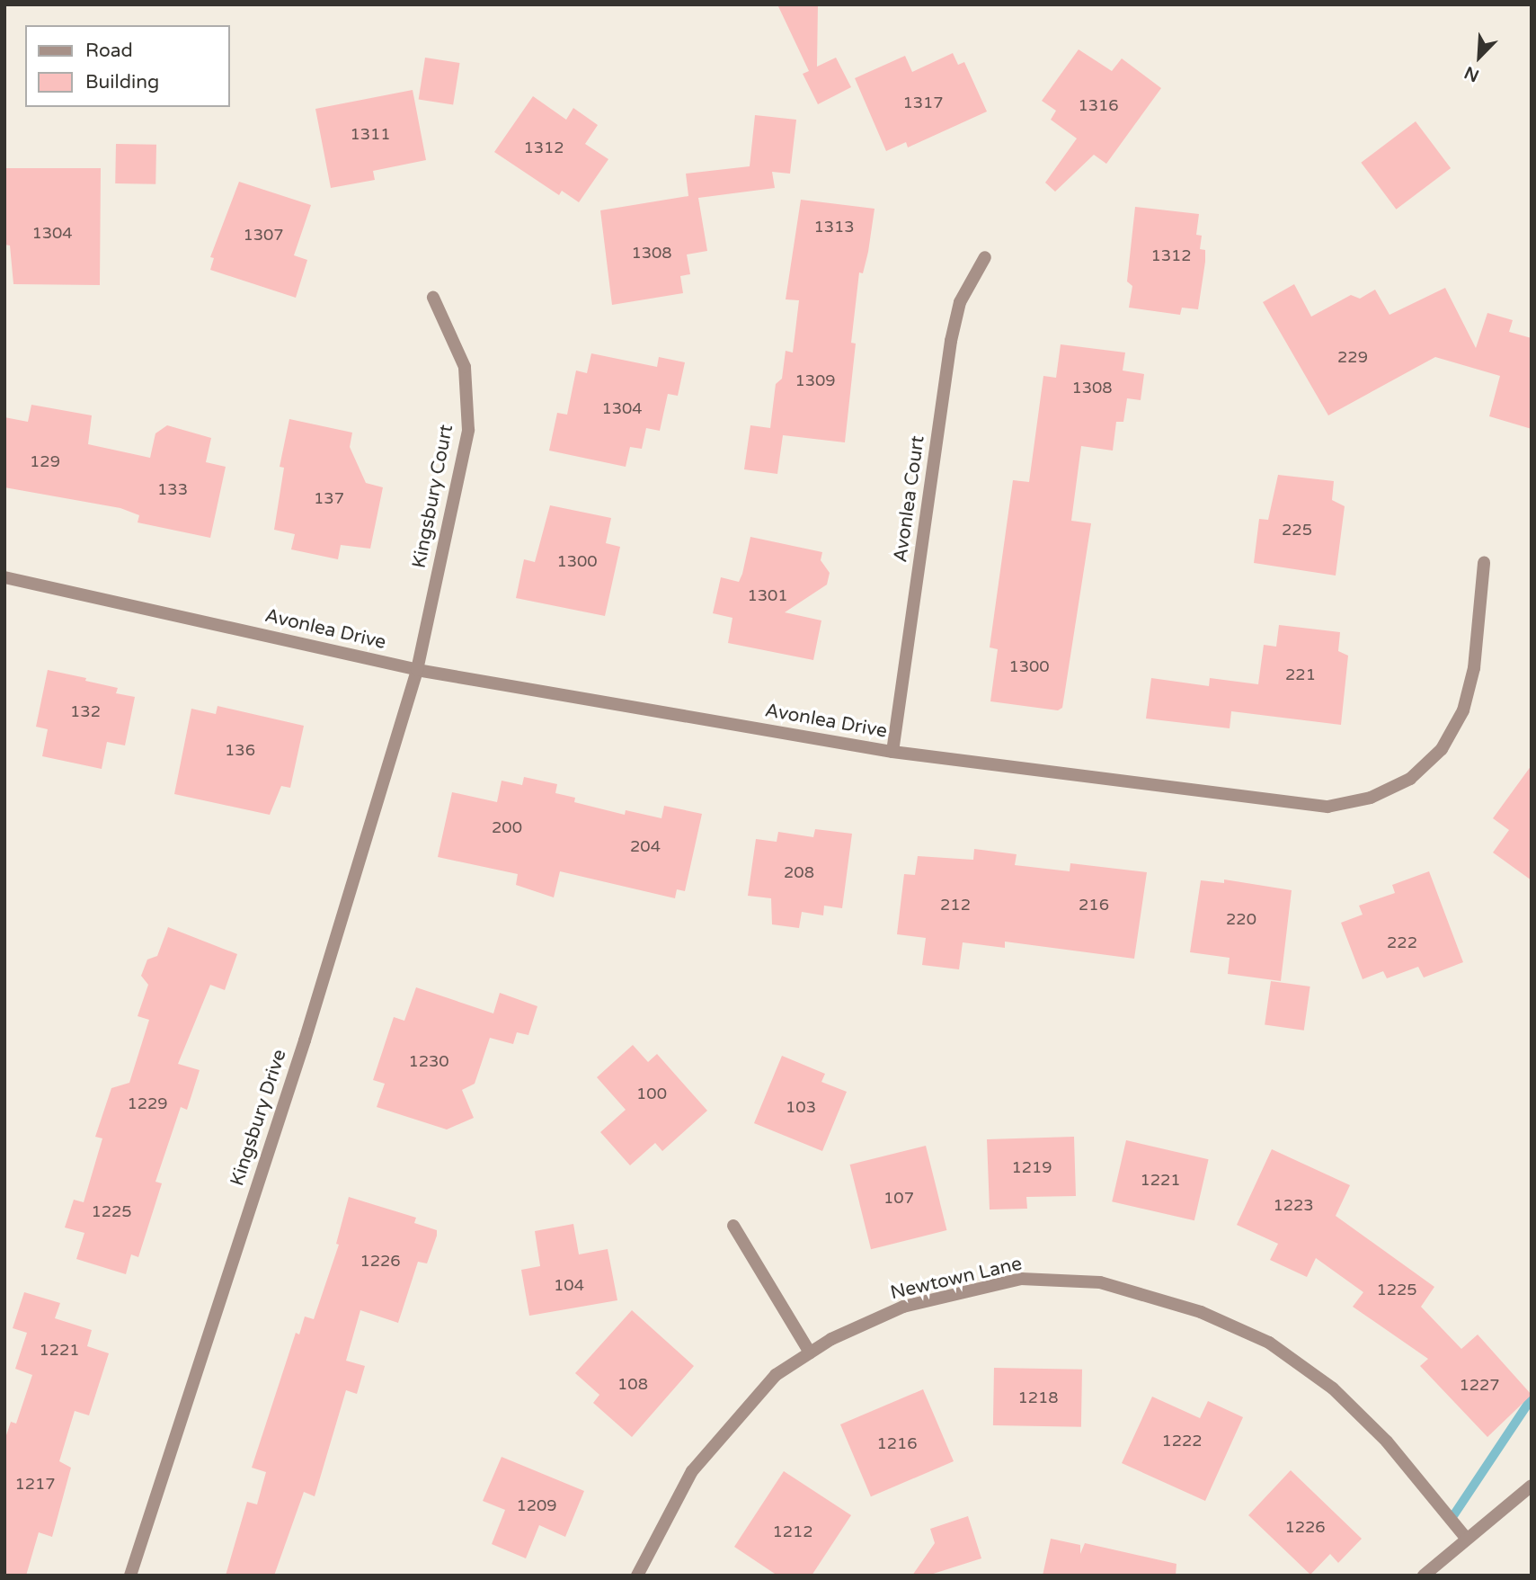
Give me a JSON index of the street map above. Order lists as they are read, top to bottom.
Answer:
{
  "streets": {
    "street": [
      "Kingsbury Court",
      "Avonlea Court",
      "Avonlea Drive",
      "Kingsbury Drive",
      "Newtown Lane"
    ]
  },
  "crossings": [
    ["Kingsbury Court", "Avonlea Drive"],
    ["Kingsbury Court", "Kingsbury Drive"],
    ["Avonlea Court", "Avonlea Drive"],
    ["Avonlea Drive", "Kingsbury Drive"]
  ],
  "house_numbers": [
    "1317",
    "1316",
    "1311",
    "1312",
    "1313",
    "1304",
    "1307",
    "1308",
    "1312",
    "229",
    "1309",
    "1308",
    "1304",
    "129",
    "133",
    "137",
    "225",
    "1300",
    "1301",
    "1300",
    "221",
    "132",
    "136",
    "200",
    "204",
    "208",
    "212",
    "216",
    "220",
    "222",
    "1230",
    "100",
    "1229",
    "103",
    "1219",
    "1221",
    "107",
    "1223",
    "1225",
    "1226",
    "104",
    "1225",
    "1221",
    "108",
    "1227",
    "1218",
    "1222",
    "1216",
    "1217",
    "1209",
    "1226",
    "1212"
  ],
  "legend": ["Road", "Building"],
  "north": "bottom left"
}
